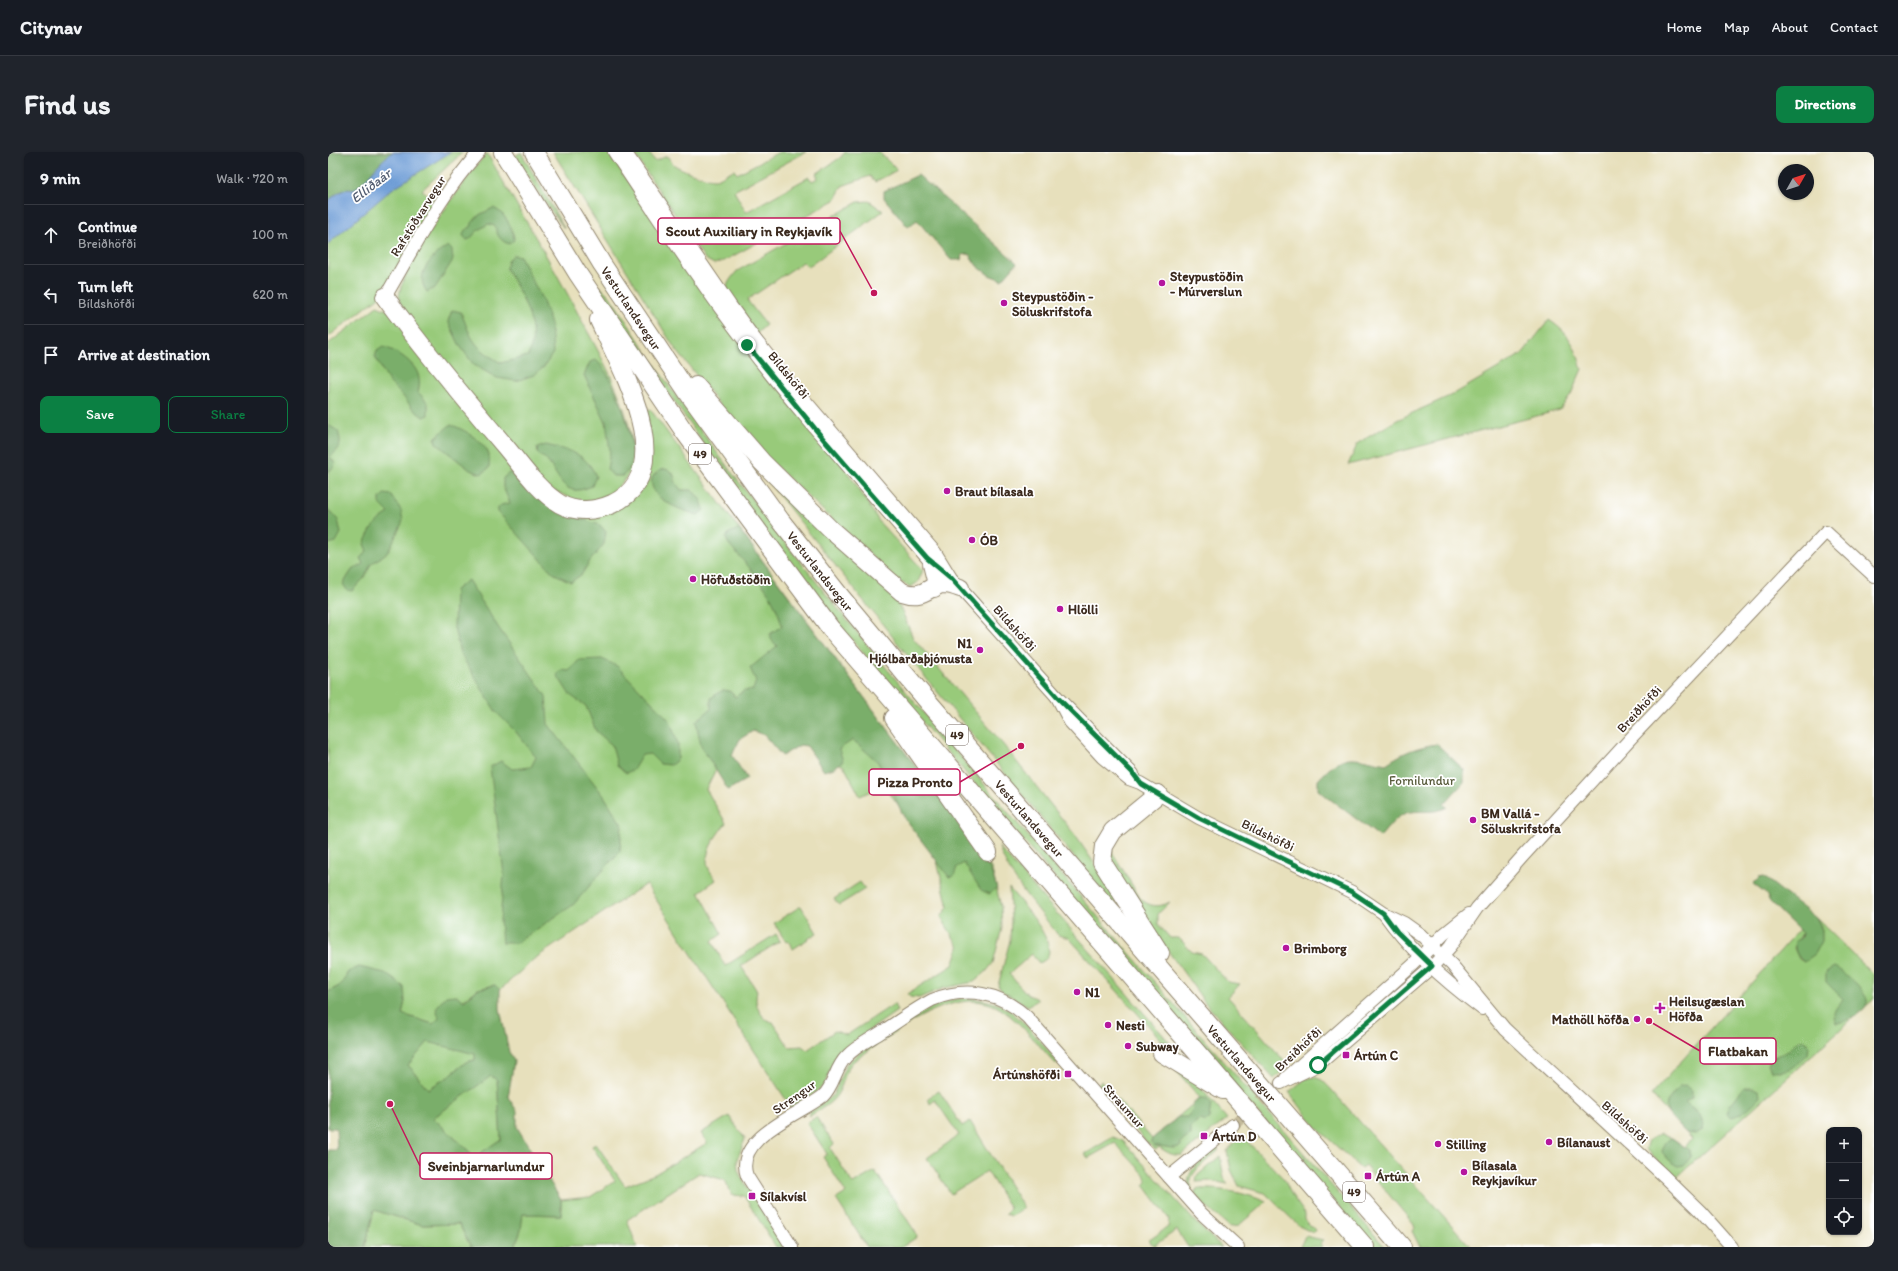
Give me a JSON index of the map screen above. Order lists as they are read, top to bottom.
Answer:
{
  "streets": {
    "highway": ["Vesturlandsvegur", "49"],
    "street": [
      "Rafstöðvarvegur",
      "Bíldshöfði",
      "Breiðhöfði",
      "Strengur",
      "Straumur"
    ]
  },
  "crossings": [
    ["Bíldshöfði", "Breiðhöfði"],
    ["Strengur", "Straumur"]
  ],
  "water": ["Elliðaár"],
  "parks": ["Fornilundur"],
  "places": {
    "other": [
      "Steypustöðin - Múrverslun",
      "Scout Auxiliary in Reykjavík",
      "Steypustöðin - Söluskrifstofa",
      "Braut bílasala",
      "ÓB",
      "Höfuðstöðin",
      "Hlölli",
      "N1 Hjólbarðaþjónusta",
      "Pizza Pronto",
      "BM Vallá - Söluskrifstofa",
      "Brimborg",
      "N1",
      "Mathöll höfða",
      "Flatbakan",
      "Nesti",
      "Subway",
      "Sveinbjarnarlundur",
      "Bílanaust",
      "Stilling",
      "Bílasala Reykjavíkur"
    ],
    "health": ["Heilsugæslan Höfða"],
    "transit": [
      "Ártún C",
      "Ártúnshöfði",
      "Ártún D",
      "Ártún A",
      "Sílakvísl"
    ]
  },
  "north": "top right",
  "page": {
    "header": "Citynav",
    "nav": [
      "Home",
      "Map",
      "About",
      "Contact"
    ],
    "buttons": [
      "Directions",
      ["Save", "Share"]
    ],
    "title": "Find us",
    "heading": ["9 min", "Walk · 720 m"],
    "list": [
      ["Continue", "Breiðhöfði", "100 m"],
      ["Turn left", "Bíldshöfði", "620 m"],
      "Arrive at destination"
    ],
    "map_buttons": ["+", "−"]
  }
}
